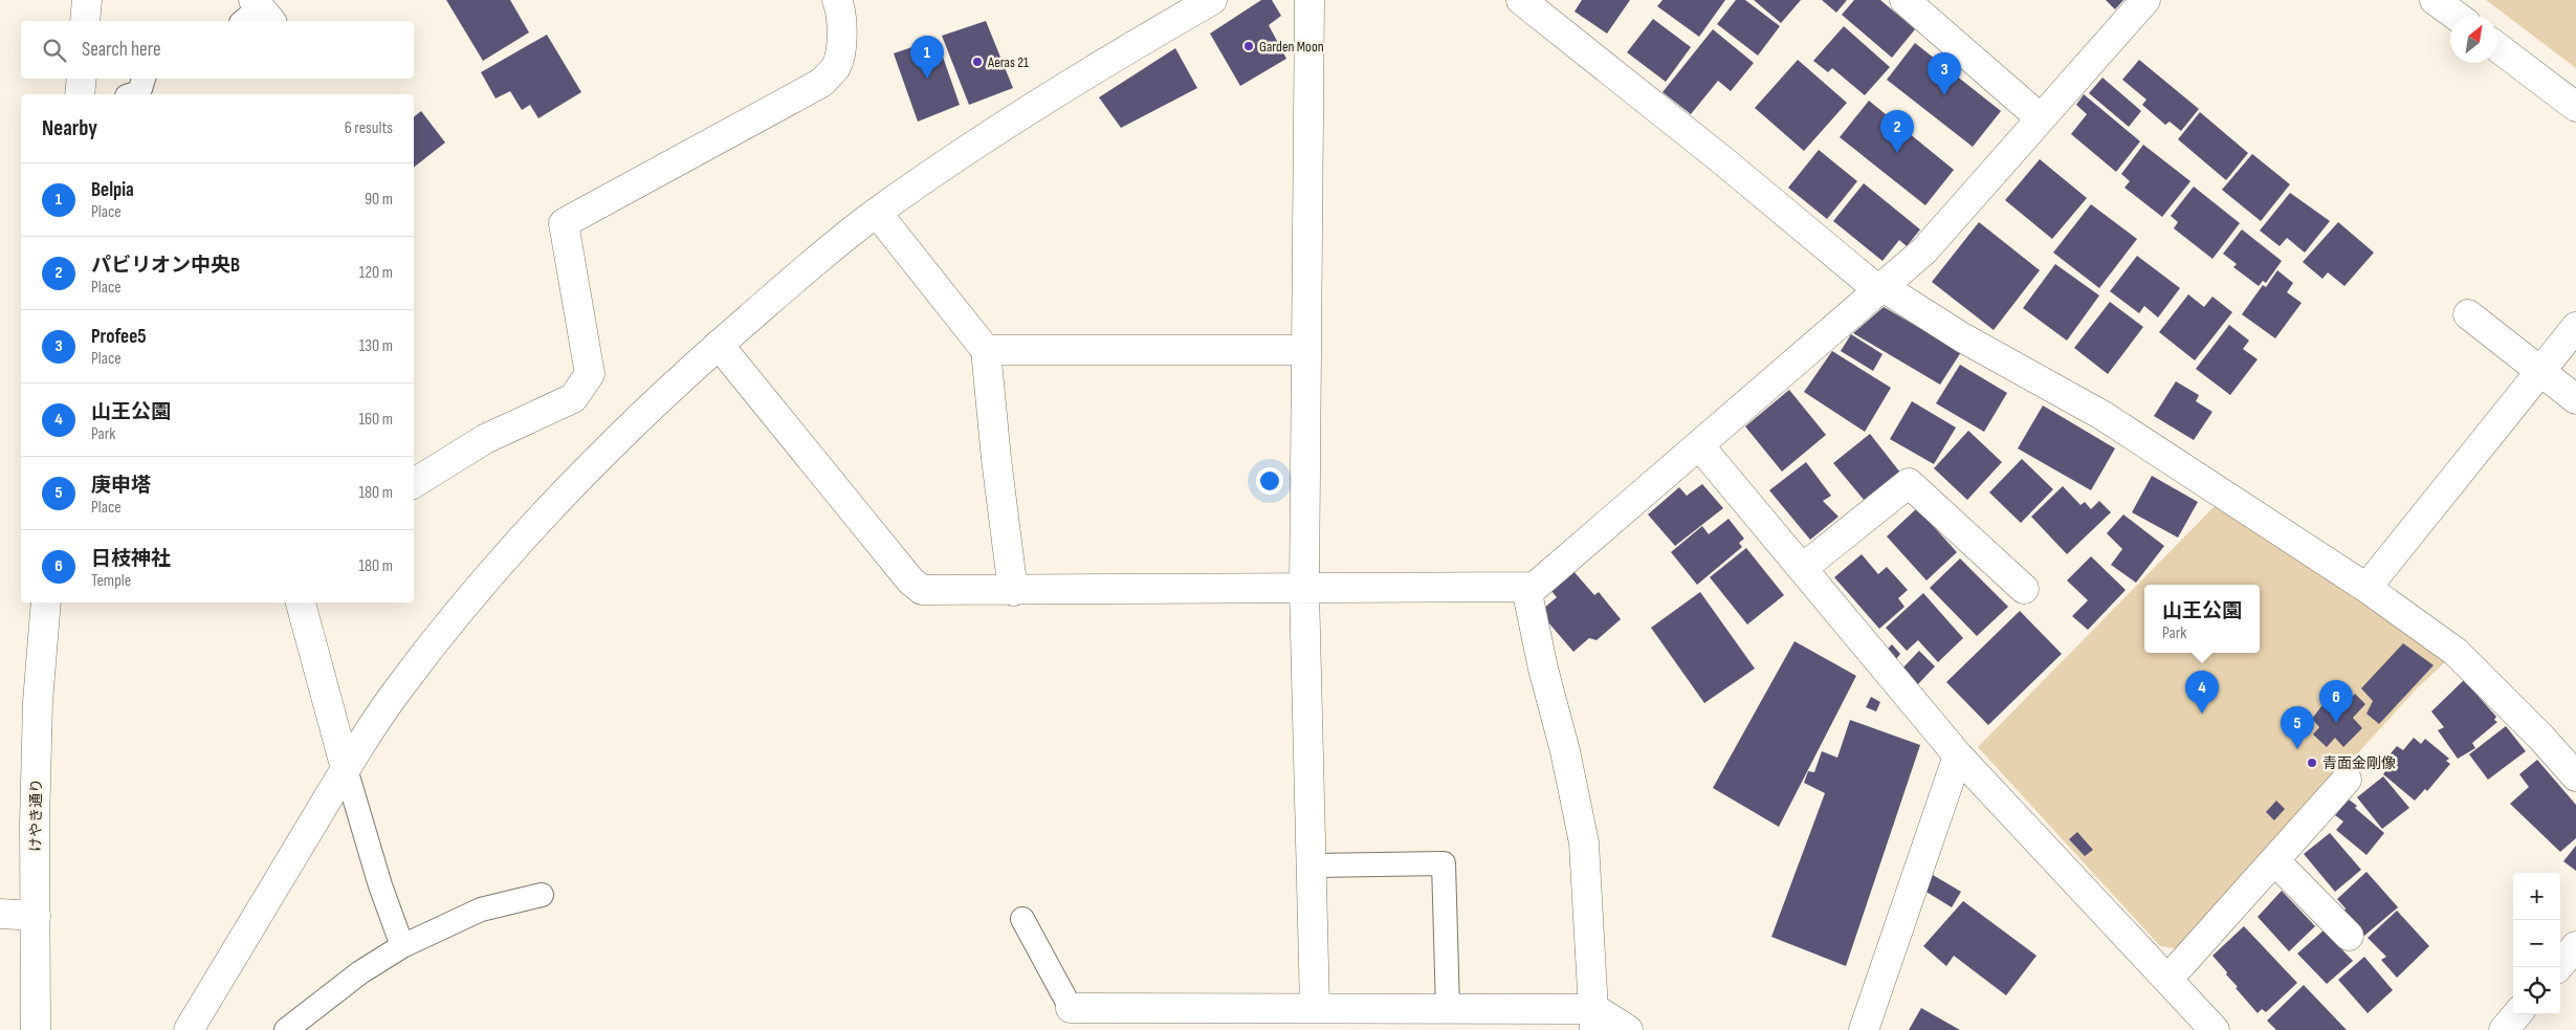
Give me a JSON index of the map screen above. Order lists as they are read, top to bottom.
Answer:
{
  "streets": {
    "street": ["けやき通り"]
  },
  "places": ["Garden Moon", "Aeras 21", "青面金剛像"],
  "north": "top right",
  "page": {
    "search": "Search here",
    "pins": [
      "1",
      "3",
      "2",
      "4",
      "6",
      "5"
    ],
    "heading": ["Nearby", "6 results"],
    "list": [
      {
        "mark": "1",
        "name": "Belpia",
        "note": "Place",
        "value": "90 m"
      },
      {
        "mark": "2",
        "name": "パビリオン中央B",
        "note": "Place",
        "value": "120 m"
      },
      {
        "mark": "3",
        "name": "Profee5",
        "note": "Place",
        "value": "130 m"
      },
      {
        "mark": "4",
        "name": "山王公園",
        "note": "Park",
        "value": "160 m"
      },
      {
        "mark": "5",
        "name": "庚申塔",
        "note": "Place",
        "value": "180 m"
      },
      {
        "mark": "6",
        "name": "日枝神社",
        "note": "Temple",
        "value": "180 m"
      }
    ],
    "popup": ["山王公園", "Park"],
    "map_buttons": ["+", "−"]
  }
}
